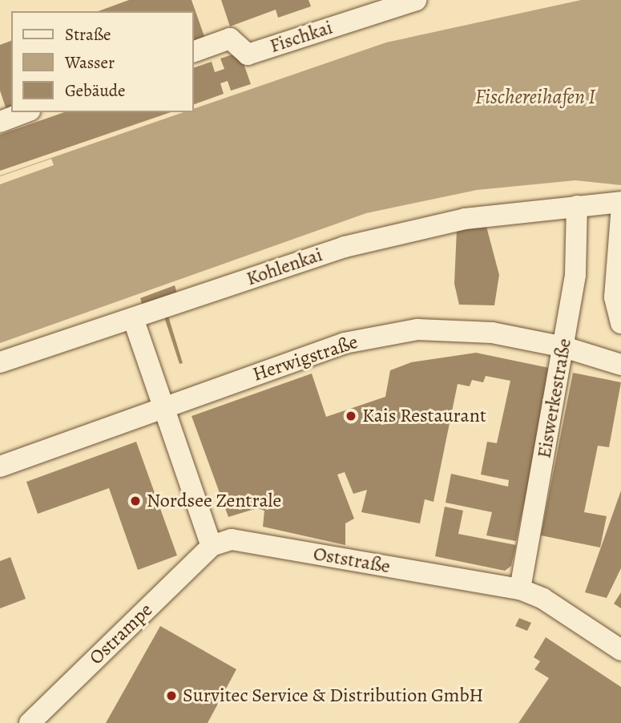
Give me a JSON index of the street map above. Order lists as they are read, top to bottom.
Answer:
{
  "streets": {
    "street": [
      "Fischkai",
      "Kohlenkai",
      "Herwigstraße",
      "Eiswerkestraße",
      "Oststraße",
      "Ostrampe"
    ]
  },
  "crossings": [
    ["Kohlenkai", "Eiswerkestraße"],
    ["Herwigstraße", "Eiswerkestraße"],
    ["Eiswerkestraße", "Oststraße"],
    ["Oststraße", "Ostrampe"]
  ],
  "water": ["Fischereihafen I"],
  "places": ["Kais Restaurant", "Nordsee Zentrale", "Survitec Service & Distribution GmbH"],
  "legend": ["Straße", "Wasser", "Gebäude"]
}
